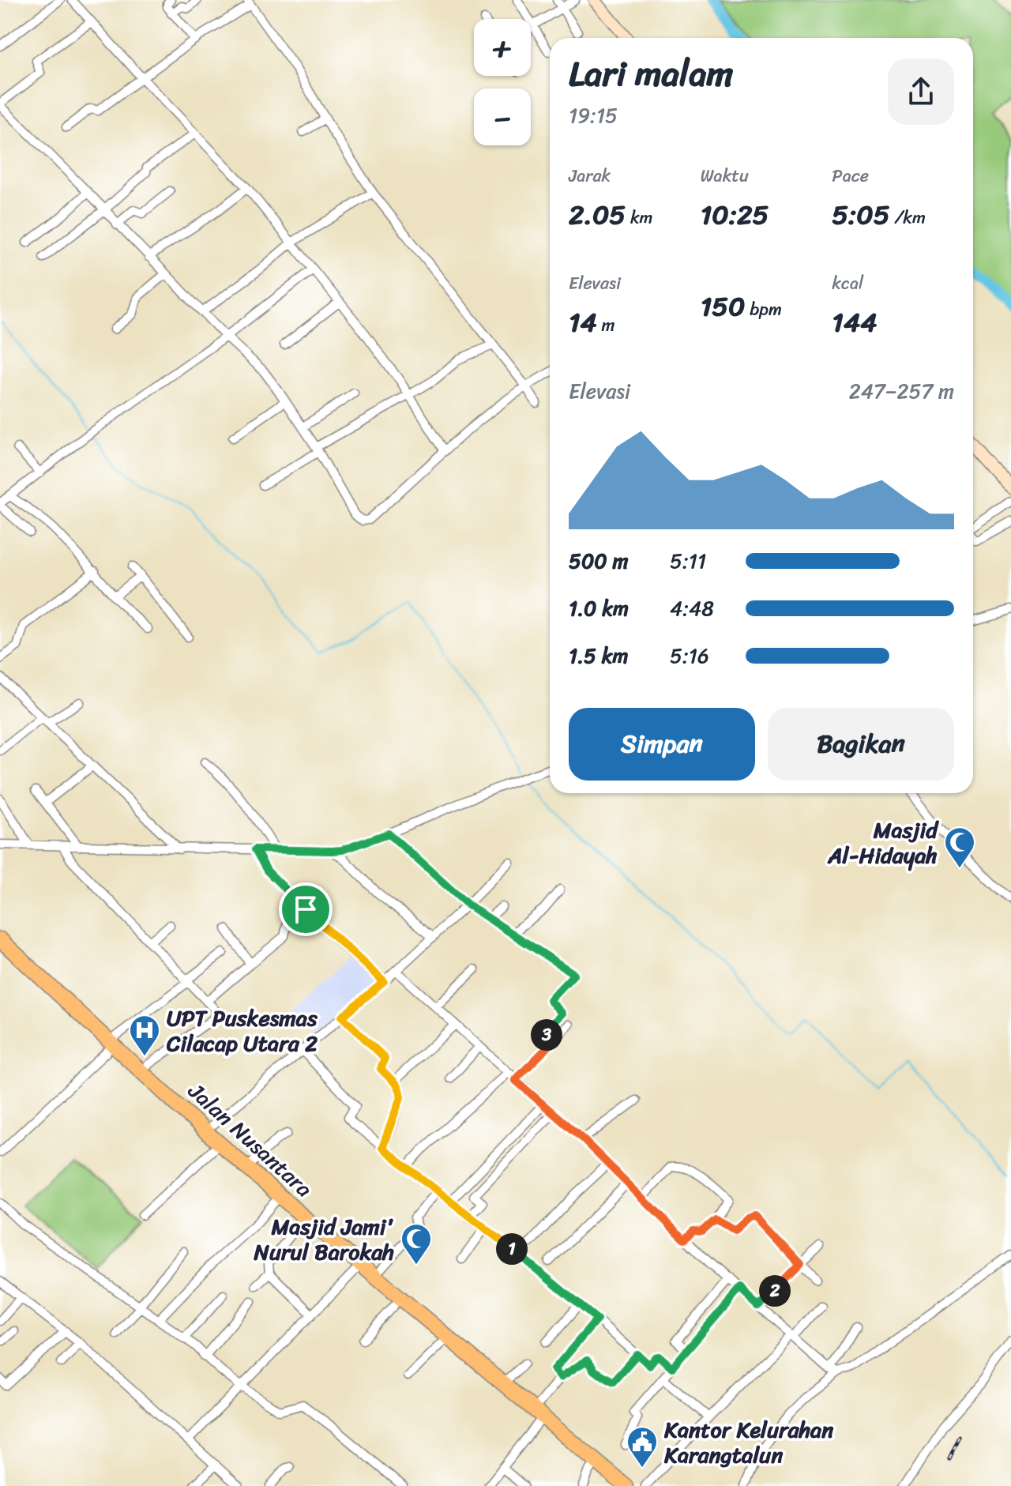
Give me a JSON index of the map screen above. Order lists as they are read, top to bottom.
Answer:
{
  "streets": {
    "highway": ["Jalan Nusantara"]
  },
  "places": {
    "mosque": ["Masjid Al-Hidayah", "Masjid Jami' Nurul Barokah"],
    "hospital": ["UPT Puskesmas Cilacap Utara 2"],
    "public building": ["Kantor Kelurahan Karangtalun"]
  },
  "page": {
    "map_buttons": ["+", "−"],
    "heading": ["Lari malam", "19:15"],
    "stats": [
      ["Jarak", "2.05 km"],
      ["Waktu", "10:25"],
      ["Pace", "5:05 /km"],
      ["Elevasi", "14 m"],
      ["150 bpm"],
      ["kcal", "144"]
    ],
    "chart": ["Elevasi", "247–257 m"],
    "list": [
      {
        "name": "500 m",
        "note": "5:11"
      },
      {
        "name": "1.0 km",
        "note": "4:48"
      },
      {
        "name": "1.5 km",
        "note": "5:16"
      }
    ],
    "buttons": ["Simpan", "Bagikan"],
    "pins": ["3", "1", "2"]
  }
}
